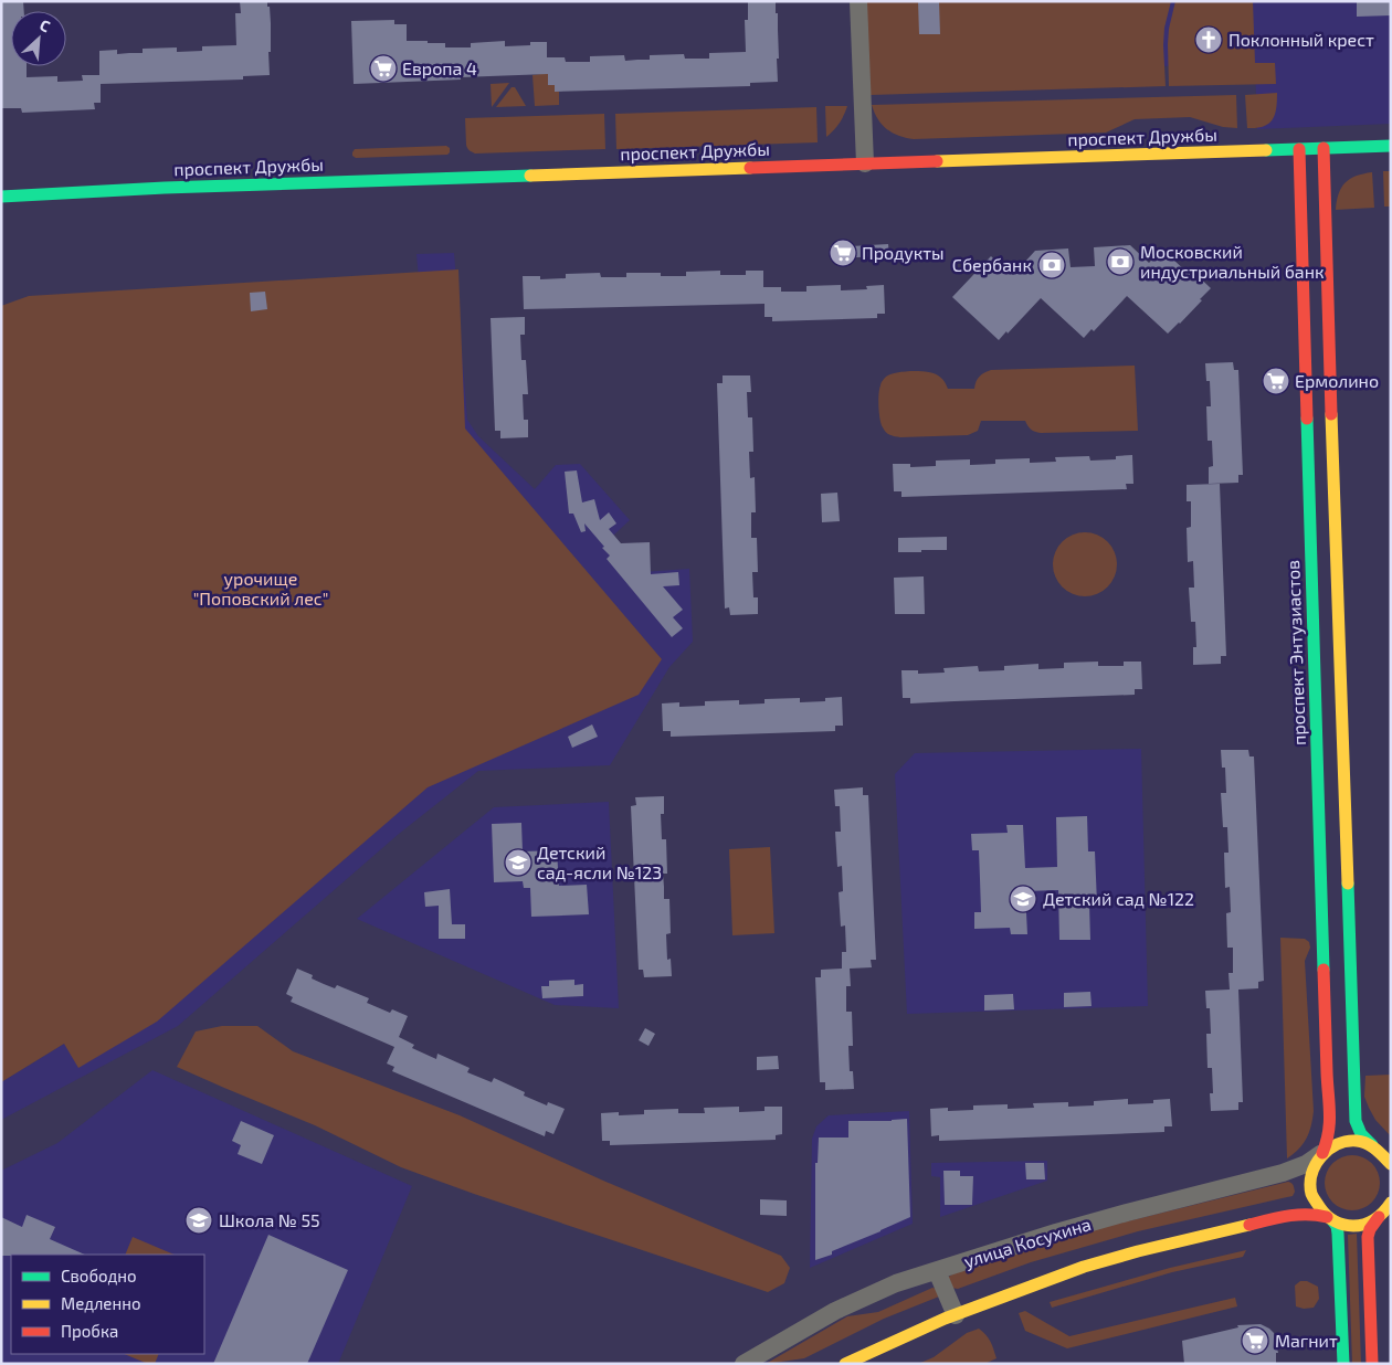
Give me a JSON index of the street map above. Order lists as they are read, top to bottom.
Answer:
{
  "streets": {
    "main road": ["проспект Дружбы", "проспект Энтузиастов"],
    "street": ["улица Косухина"]
  },
  "crossings": [
    ["проспект Дружбы", "проспект Энтузиастов"],
    ["проспект Энтузиастов", "улица Косухина"]
  ],
  "parks": ["урочище \"Поповский лес\""],
  "places": {
    "church": ["Поклонный крест"],
    "supermarket": [
      "Европа 4",
      "Продукты",
      "Ермолино",
      "Магнит"
    ],
    "bank": ["Московский индустриальный банк", "Сбербанк"],
    "school or university": ["Детский сад-ясли №123", "Детский сад №122", "Школа № 55"]
  },
  "legend": ["Свободно", "Медленно", "Пробка"],
  "north": "top right"
}
